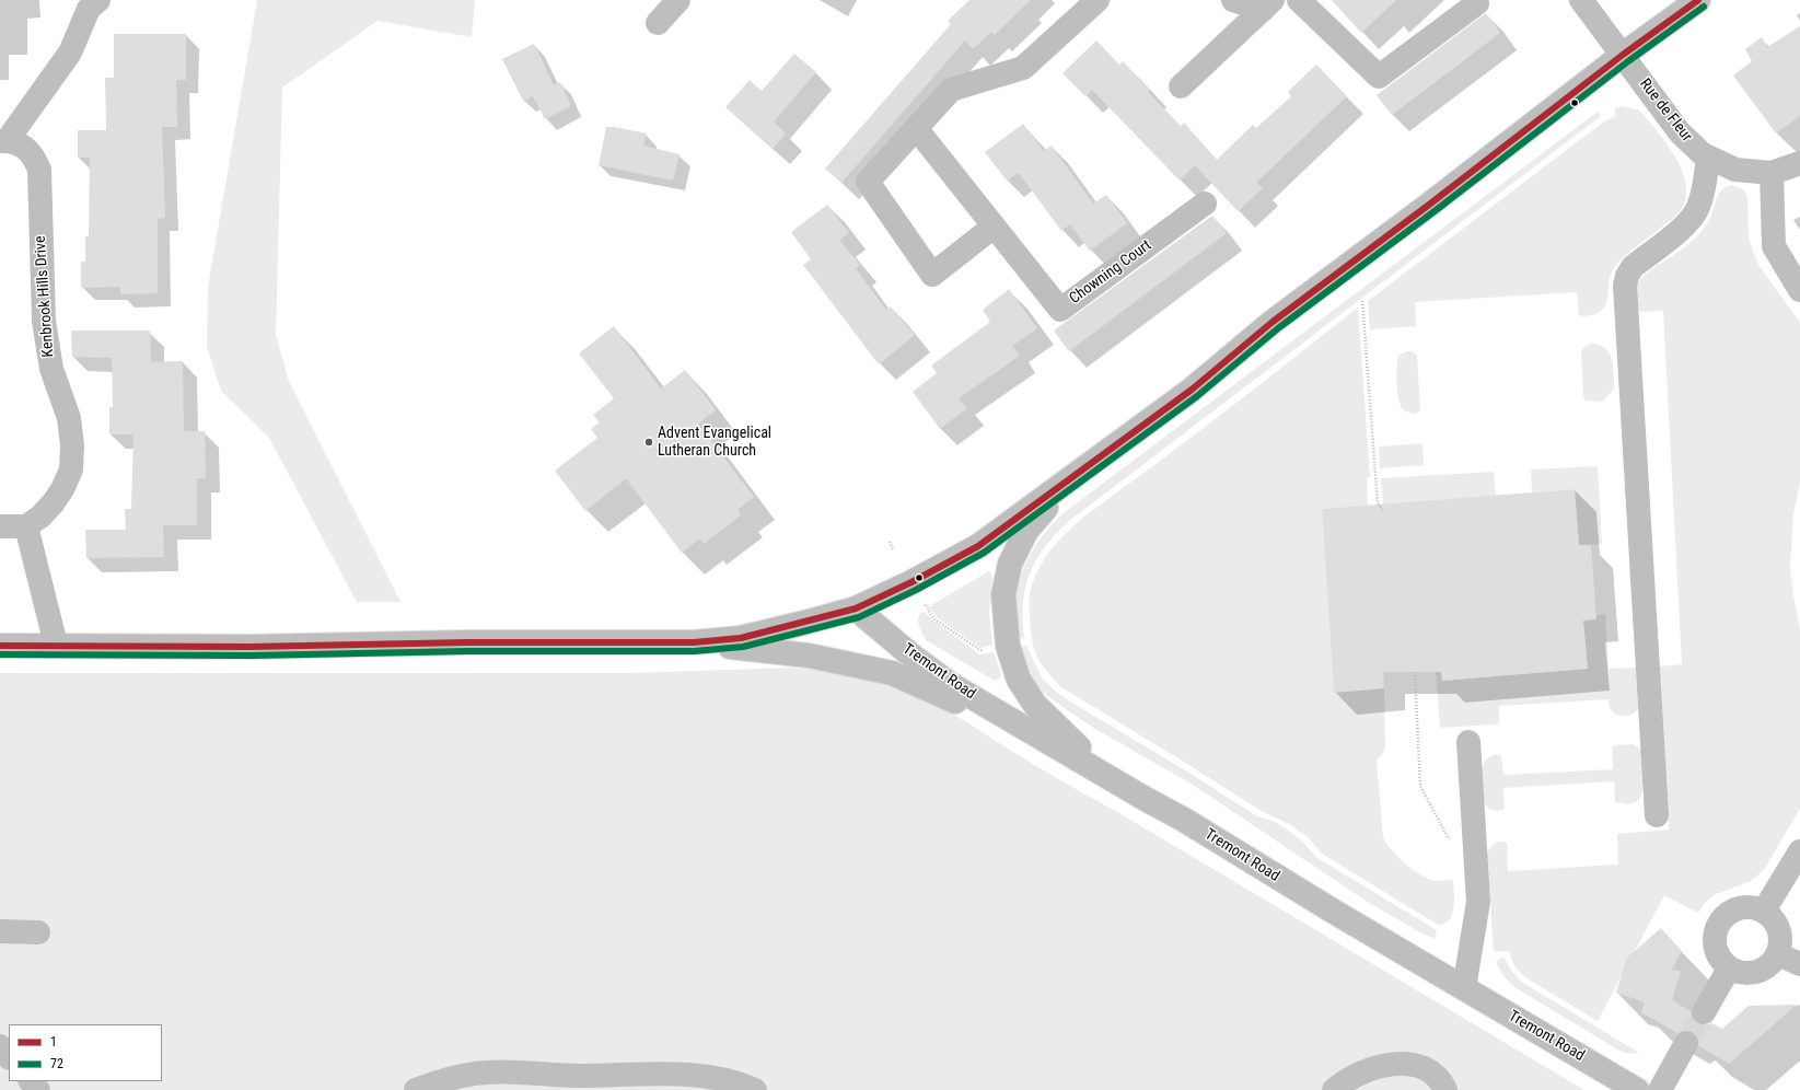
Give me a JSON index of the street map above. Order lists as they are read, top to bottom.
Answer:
{
  "streets": {
    "main road": [
      "Rue de Fleur",
      "Chowning Court",
      "Kenbrook Hills Drive",
      "Tremont Road"
    ]
  },
  "places": ["Advent Evangelical Lutheran Church"],
  "lines": ["transit line 1", "transit line 72"],
  "legend": ["1", "72"]
}
